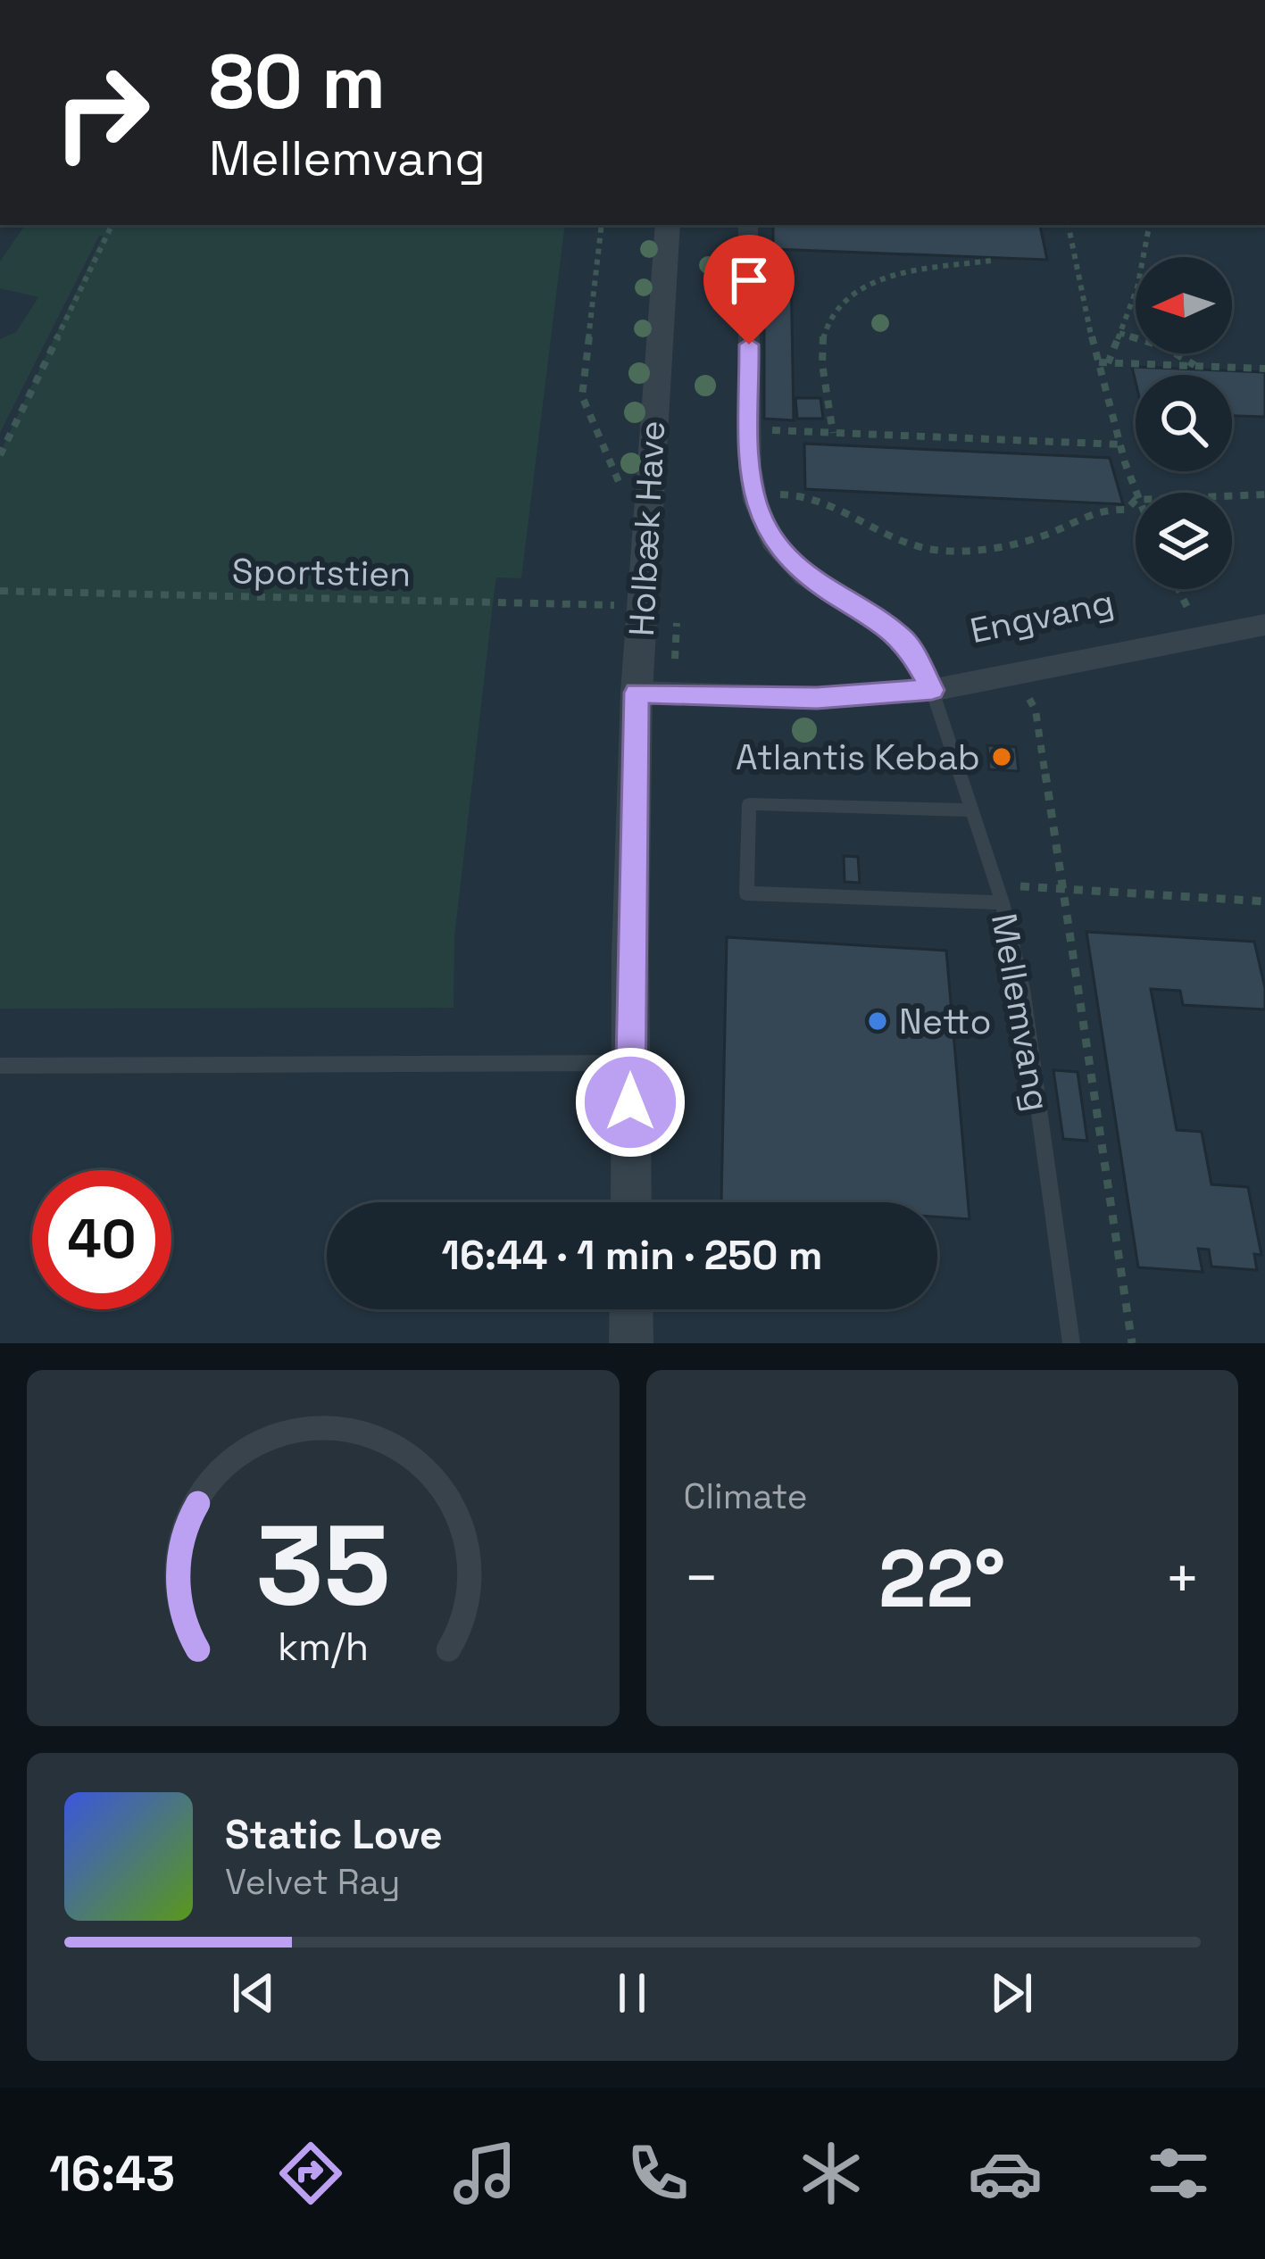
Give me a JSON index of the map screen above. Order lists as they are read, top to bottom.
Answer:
{
  "streets": {
    "street": ["Holbæk Have"],
    "lane": ["Mellemvang"],
    "path": ["Sportstien"]
  },
  "crossings": [
    ["Holbæk Have", "Sportstien"]
  ],
  "places": ["Atlantis Kebab", "Netto"],
  "north": "left",
  "page": {
    "turn": ["80 m", "Mellemvang"],
    "limit": "40",
    "trip": "16:44 · 1 min · 250 m",
    "tile": "Climate",
    "heat": ["−", "22°", "+"],
    "song": ["Static Love", "Velvet Ray"],
    "tabs": "16:43",
    "gauge": ["35", "km/h"]
  }
}
